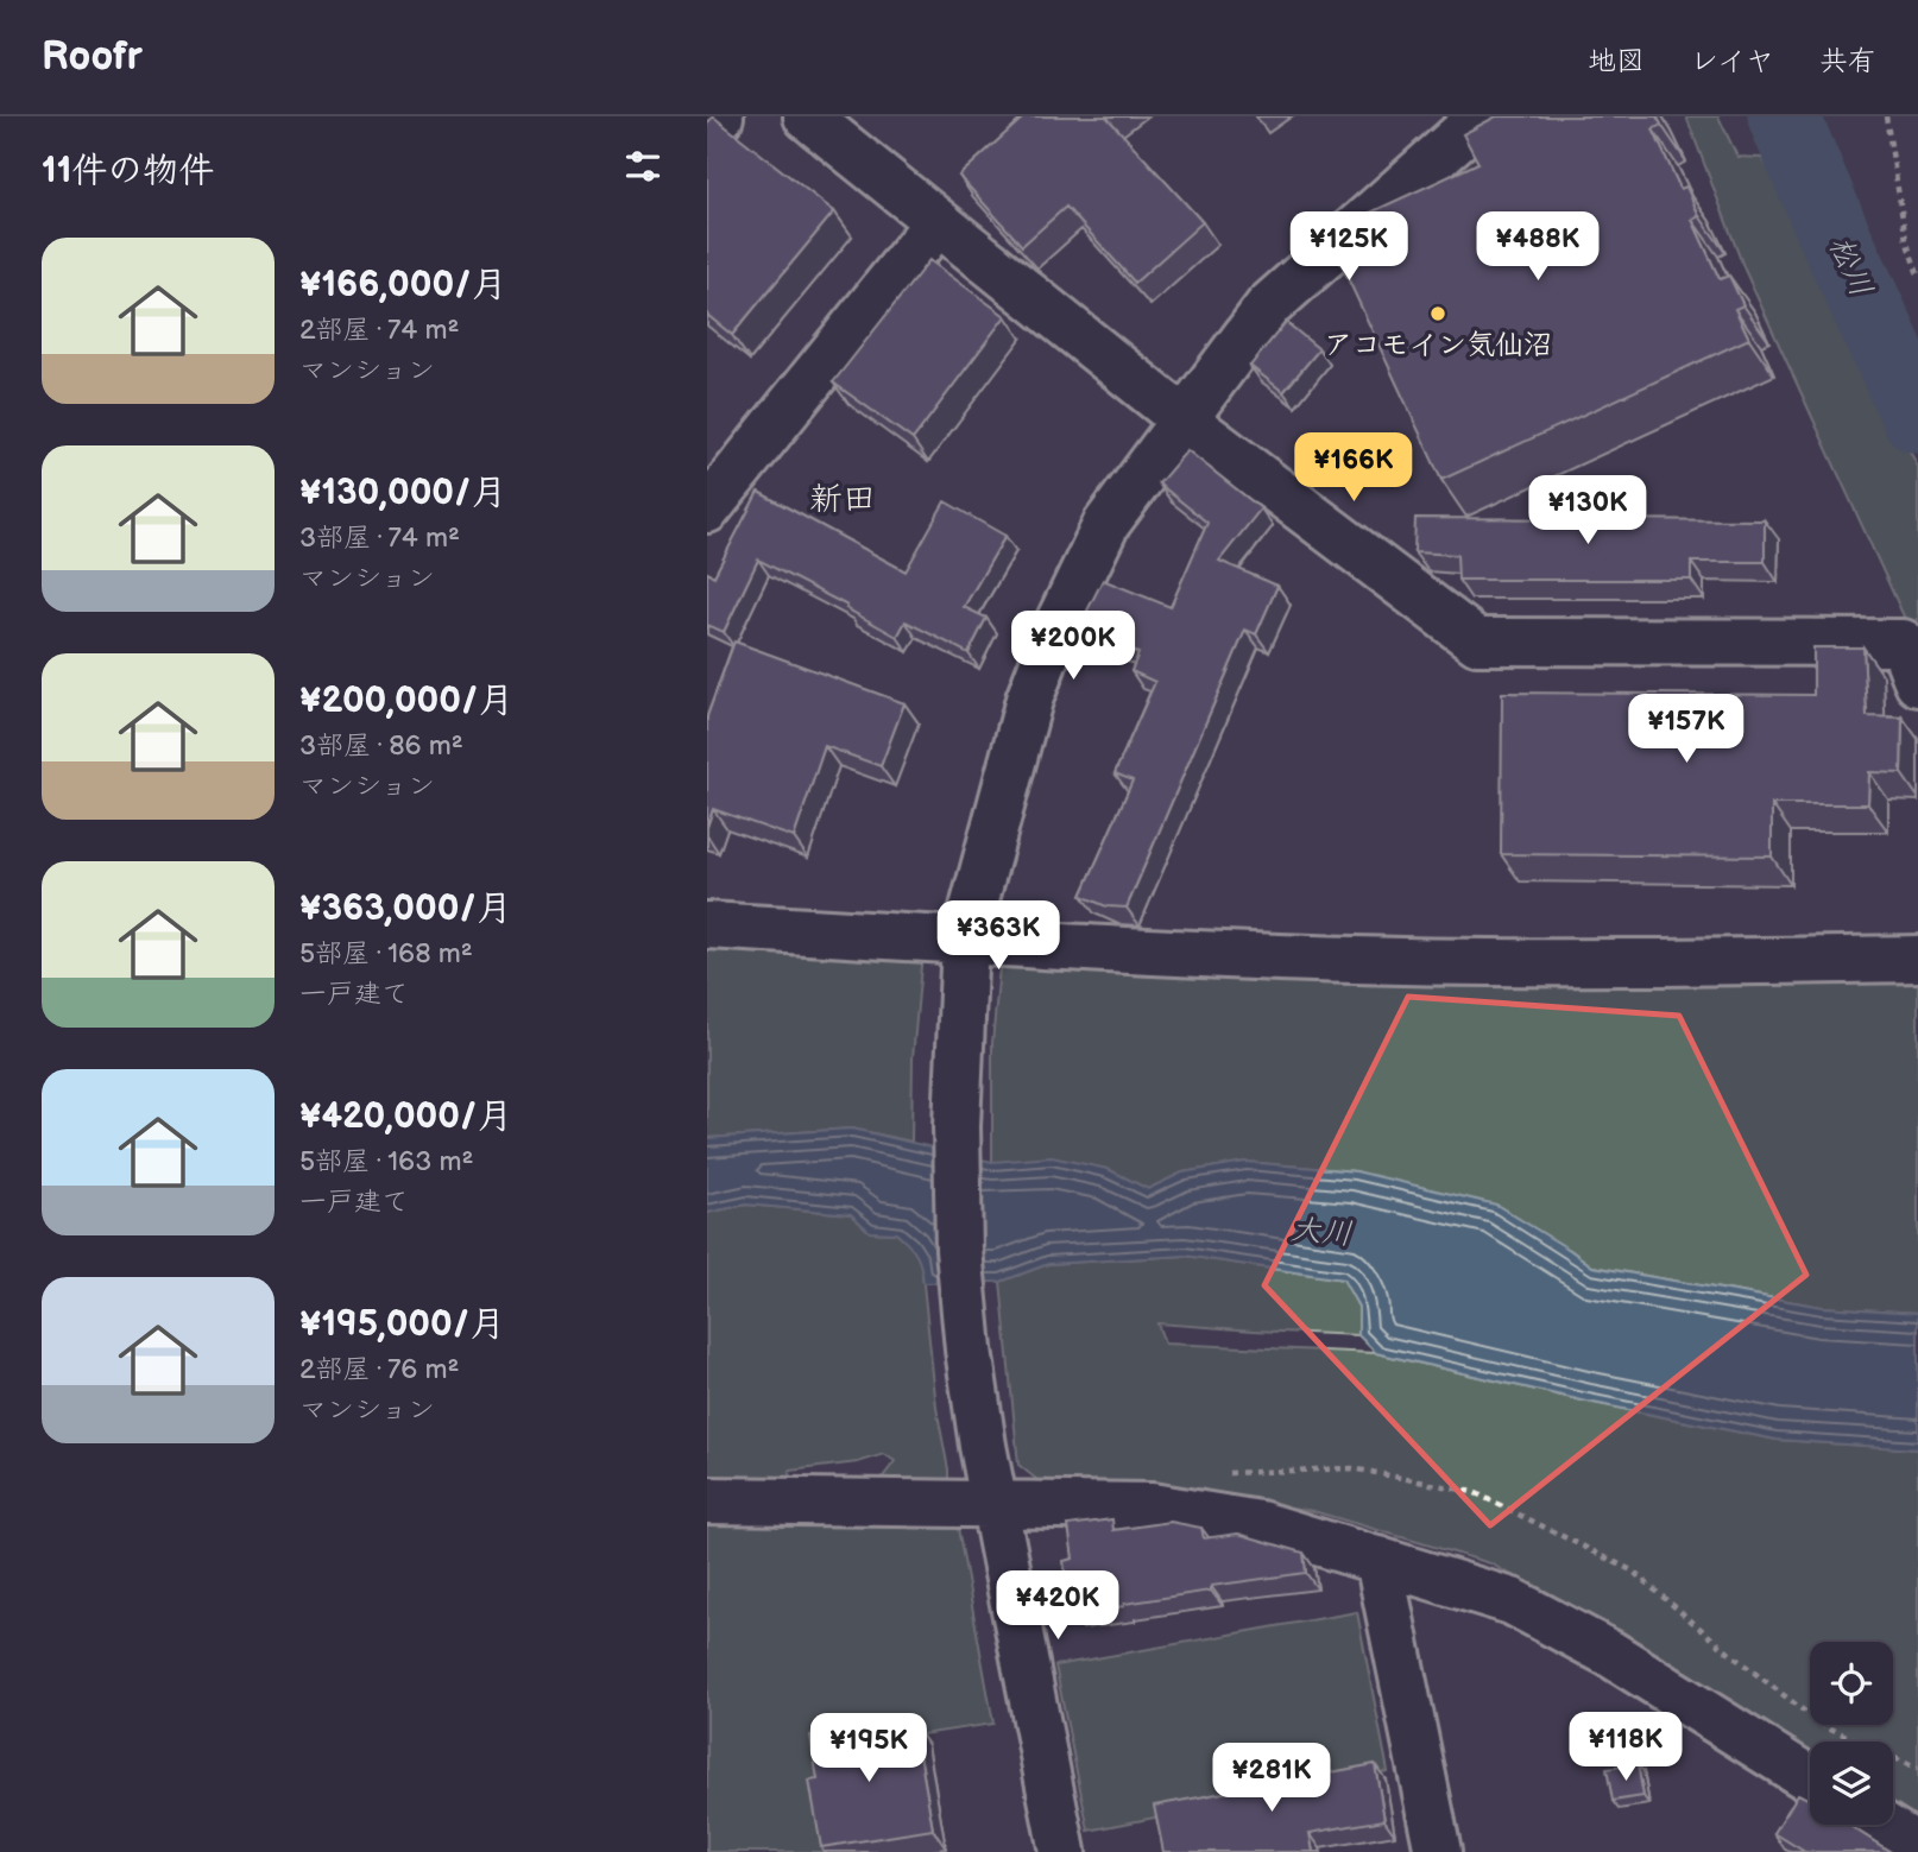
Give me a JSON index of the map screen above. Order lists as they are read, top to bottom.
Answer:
{
  "districts": ["新田"],
  "water": ["松川", "大川"],
  "places": ["アコモイン気仙沼"],
  "page": {
    "header": "Roofr",
    "nav": ["地図", "レイヤ", "共有"],
    "heading": "11件の物件",
    "price": [
      "¥125K",
      "¥488K",
      "¥166K",
      "¥130K",
      "¥200K",
      "¥157K",
      "¥363K",
      "¥420K",
      "¥118K",
      "¥195K",
      "¥281K"
    ],
    "list": [
      {
        "name": "¥166,000/月",
        "note": "2部屋 · 74 m² · マンション"
      },
      {
        "name": "¥130,000/月",
        "note": "3部屋 · 74 m² · マンション"
      },
      {
        "name": "¥200,000/月",
        "note": "3部屋 · 86 m² · マンション"
      },
      {
        "name": "¥363,000/月",
        "note": "5部屋 · 168 m² · 一戸建て"
      },
      {
        "name": "¥420,000/月",
        "note": "5部屋 · 163 m² · 一戸建て"
      },
      {
        "name": "¥195,000/月",
        "note": "2部屋 · 76 m² · マンション"
      }
    ]
  }
}
